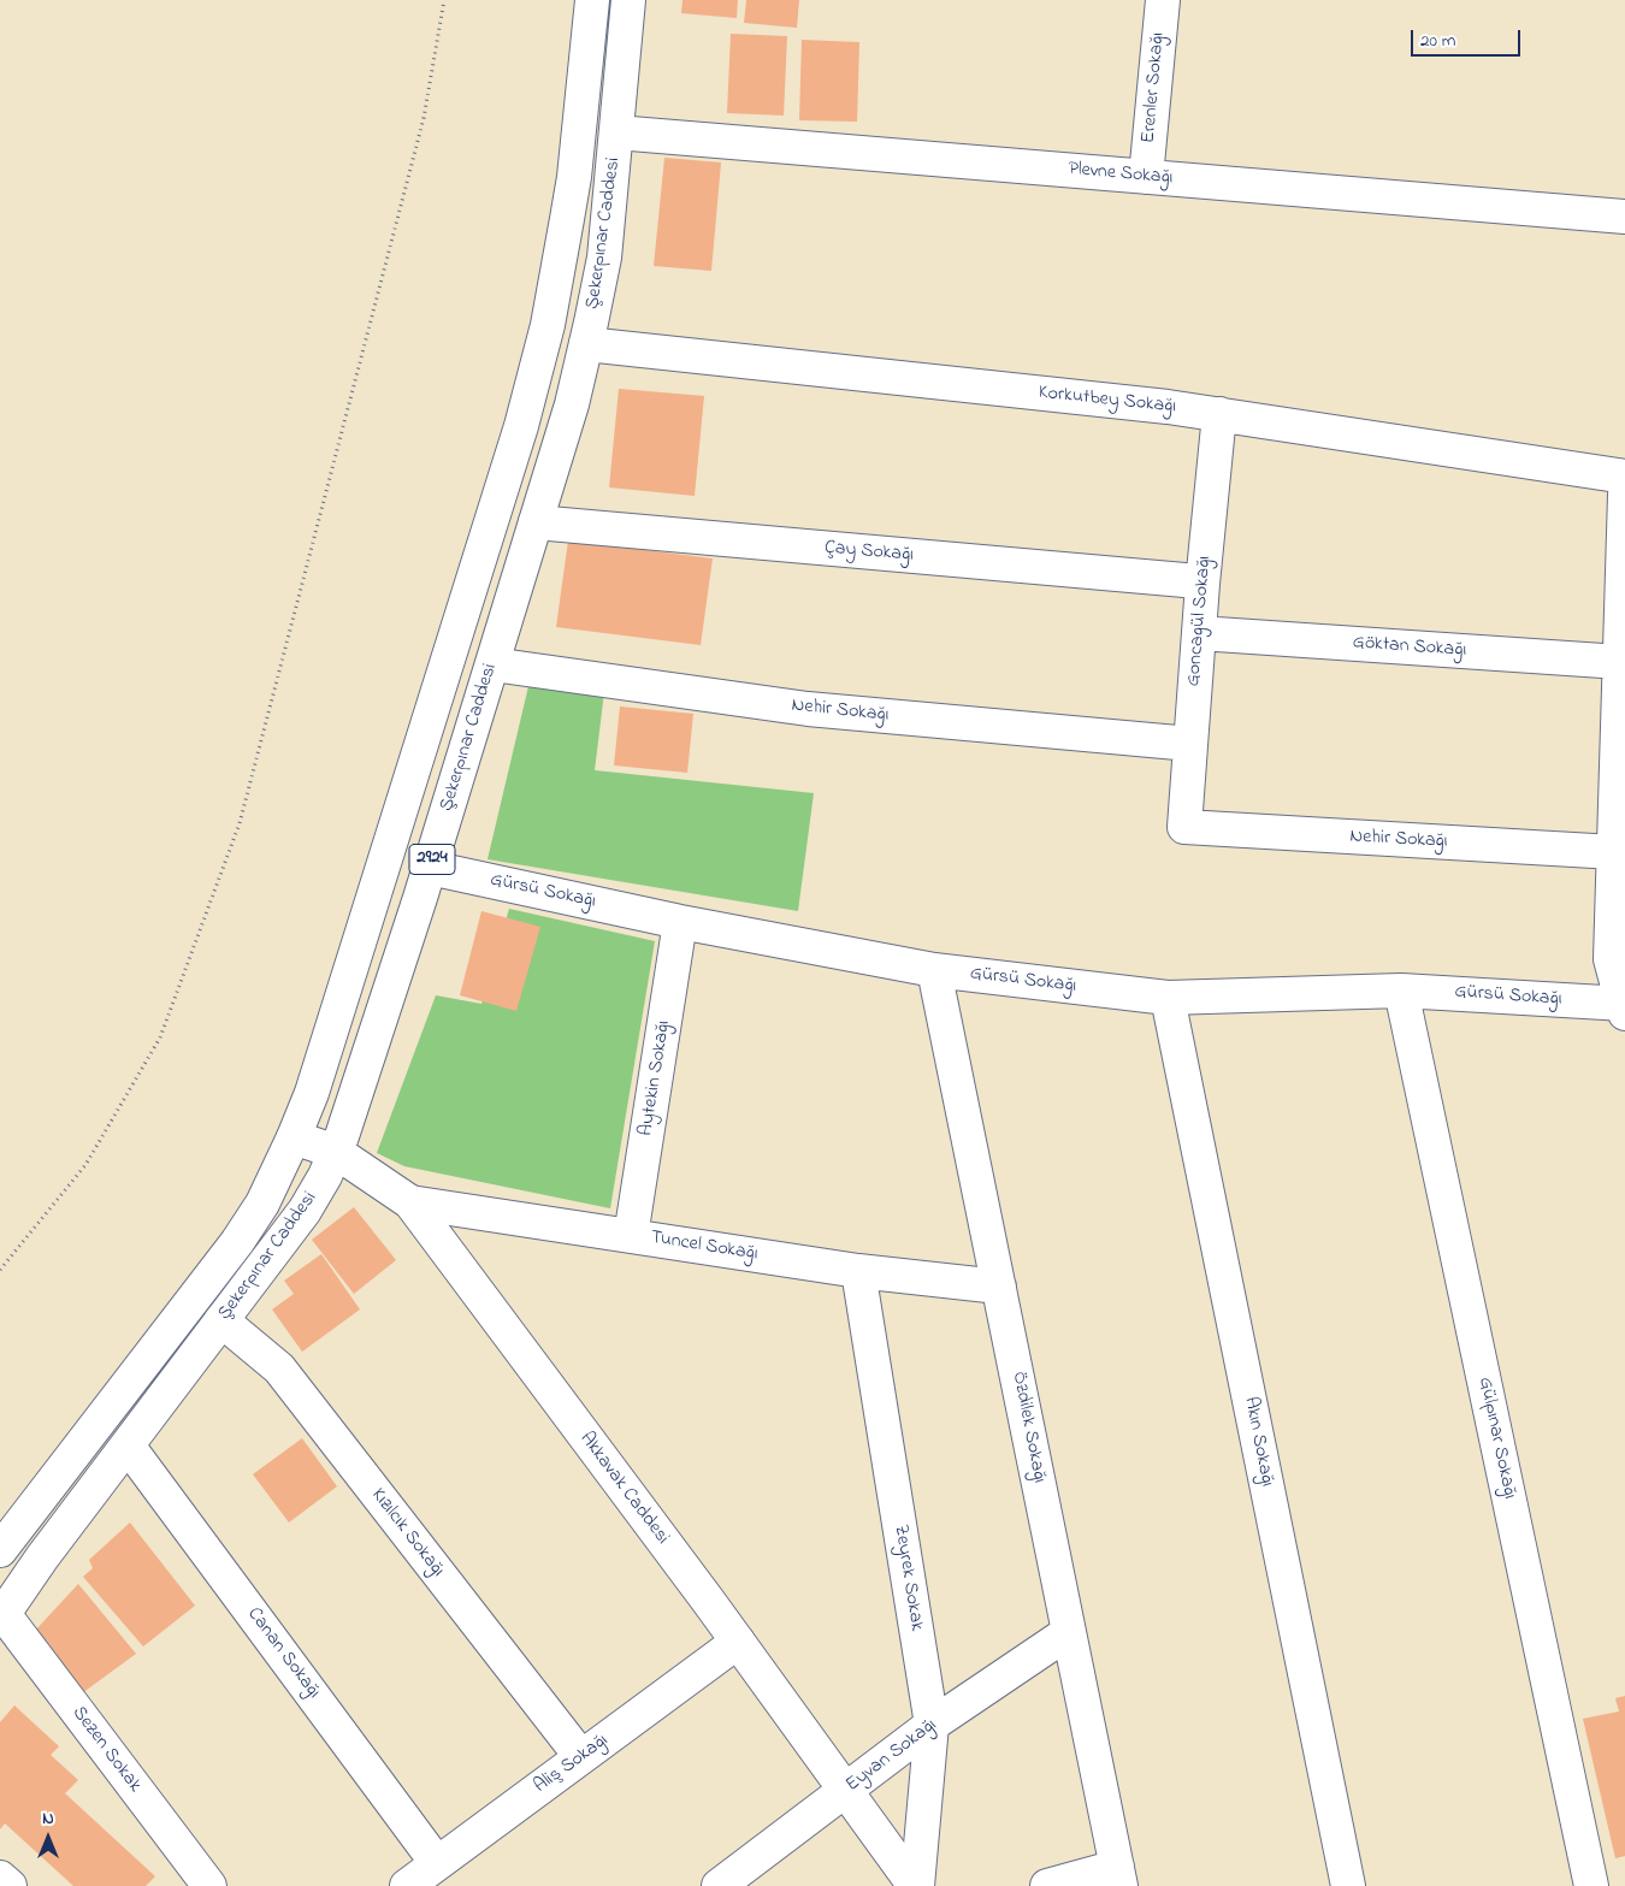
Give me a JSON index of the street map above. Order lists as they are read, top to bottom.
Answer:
{
  "streets": {
    "street": [
      "Erenler Sokağı",
      "Plevne Sokağı",
      "Şekerpınar Caddesi",
      "Korkutbey Sokağı",
      "Çay Sokağı",
      "Goncagül Sokağı",
      "Göktan Sokağı",
      "Nehir Sokağı",
      "2924",
      "Gürsü Sokağı",
      "Aytekin Sokağı",
      "Tuncel Sokağı",
      "Özdilek Sokağı",
      "Gülpınar Sokağı",
      "Akın Sokağı",
      "Akkavak Caddesi",
      "Kızılcık Sokağı",
      "Zeyrek Sokak",
      "Canan Sokağı",
      "Sezen Sokak",
      "Eyvan Sokağı",
      "Aliş Sokağı"
    ]
  },
  "crossings": [
    ["Erenler Sokağı", "Plevne Sokağı"],
    ["Plevne Sokağı", "Şekerpınar Caddesi"],
    ["Şekerpınar Caddesi", "Korkutbey Sokağı"],
    ["Şekerpınar Caddesi", "Çay Sokağı"],
    ["Şekerpınar Caddesi", "Nehir Sokağı"],
    ["Şekerpınar Caddesi", "Gürsü Sokağı"],
    ["Şekerpınar Caddesi", "Akkavak Caddesi"],
    ["Şekerpınar Caddesi", "Kızılcık Sokağı"],
    ["Şekerpınar Caddesi", "Canan Sokağı"],
    ["Şekerpınar Caddesi", "Sezen Sokak"],
    ["Korkutbey Sokağı", "Goncagül Sokağı"],
    ["Çay Sokağı", "Goncagül Sokağı"],
    ["Goncagül Sokağı", "Göktan Sokağı"],
    ["Goncagül Sokağı", "Nehir Sokağı"],
    ["Gürsü Sokağı", "Aytekin Sokağı"],
    ["Gürsü Sokağı", "Özdilek Sokağı"],
    ["Gürsü Sokağı", "Gülpınar Sokağı"],
    ["Gürsü Sokağı", "Akın Sokağı"],
    ["Aytekin Sokağı", "Tuncel Sokağı"],
    ["Tuncel Sokağı", "Özdilek Sokağı"],
    ["Tuncel Sokağı", "Akkavak Caddesi"],
    ["Tuncel Sokağı", "Zeyrek Sokak"],
    ["Özdilek Sokağı", "Eyvan Sokağı"],
    ["Akkavak Caddesi", "Zeyrek Sokak"],
    ["Akkavak Caddesi", "Eyvan Sokağı"],
    ["Akkavak Caddesi", "Aliş Sokağı"],
    ["Kızılcık Sokağı", "Aliş Sokağı"],
    ["Zeyrek Sokak", "Eyvan Sokağı"],
    ["Canan Sokağı", "Aliş Sokağı"]
  ],
  "scale_bar": "20 m",
  "north": "top"
}
